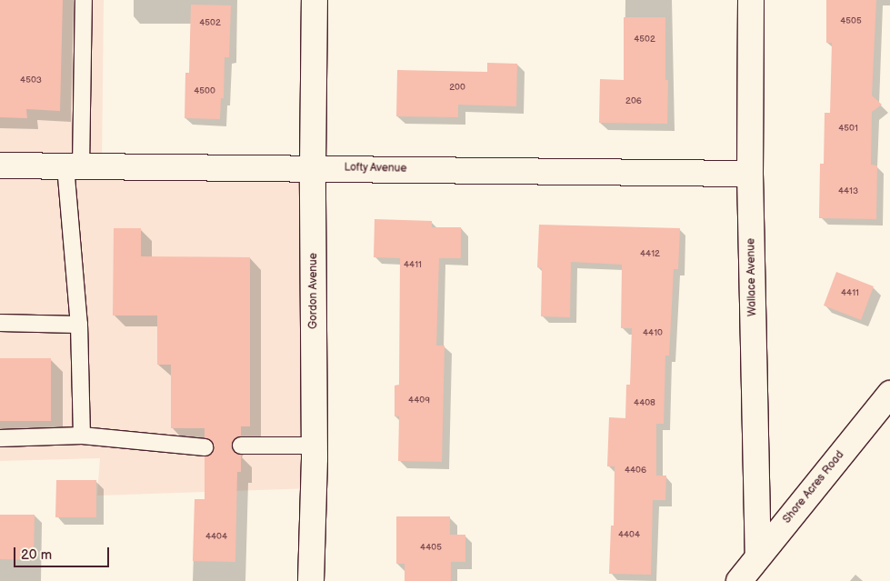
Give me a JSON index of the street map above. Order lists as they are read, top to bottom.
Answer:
{
  "streets": {
    "street": [
      "Lofty Avenue",
      "Wallace Avenue",
      "Gordon Avenue",
      "Shore Acres Road"
    ]
  },
  "crossings": [
    ["Lofty Avenue", "Wallace Avenue"],
    ["Lofty Avenue", "Gordon Avenue"],
    ["Wallace Avenue", "Shore Acres Road"]
  ],
  "house_numbers": [
    "4505",
    "4502",
    "4502",
    "4503",
    "200",
    "4500",
    "206",
    "4501",
    "4413",
    "4412",
    "4411",
    "4411",
    "4410",
    "4409",
    "4408",
    "4406",
    "4404",
    "4404",
    "4405"
  ],
  "scale_bar": "20 m"
}
